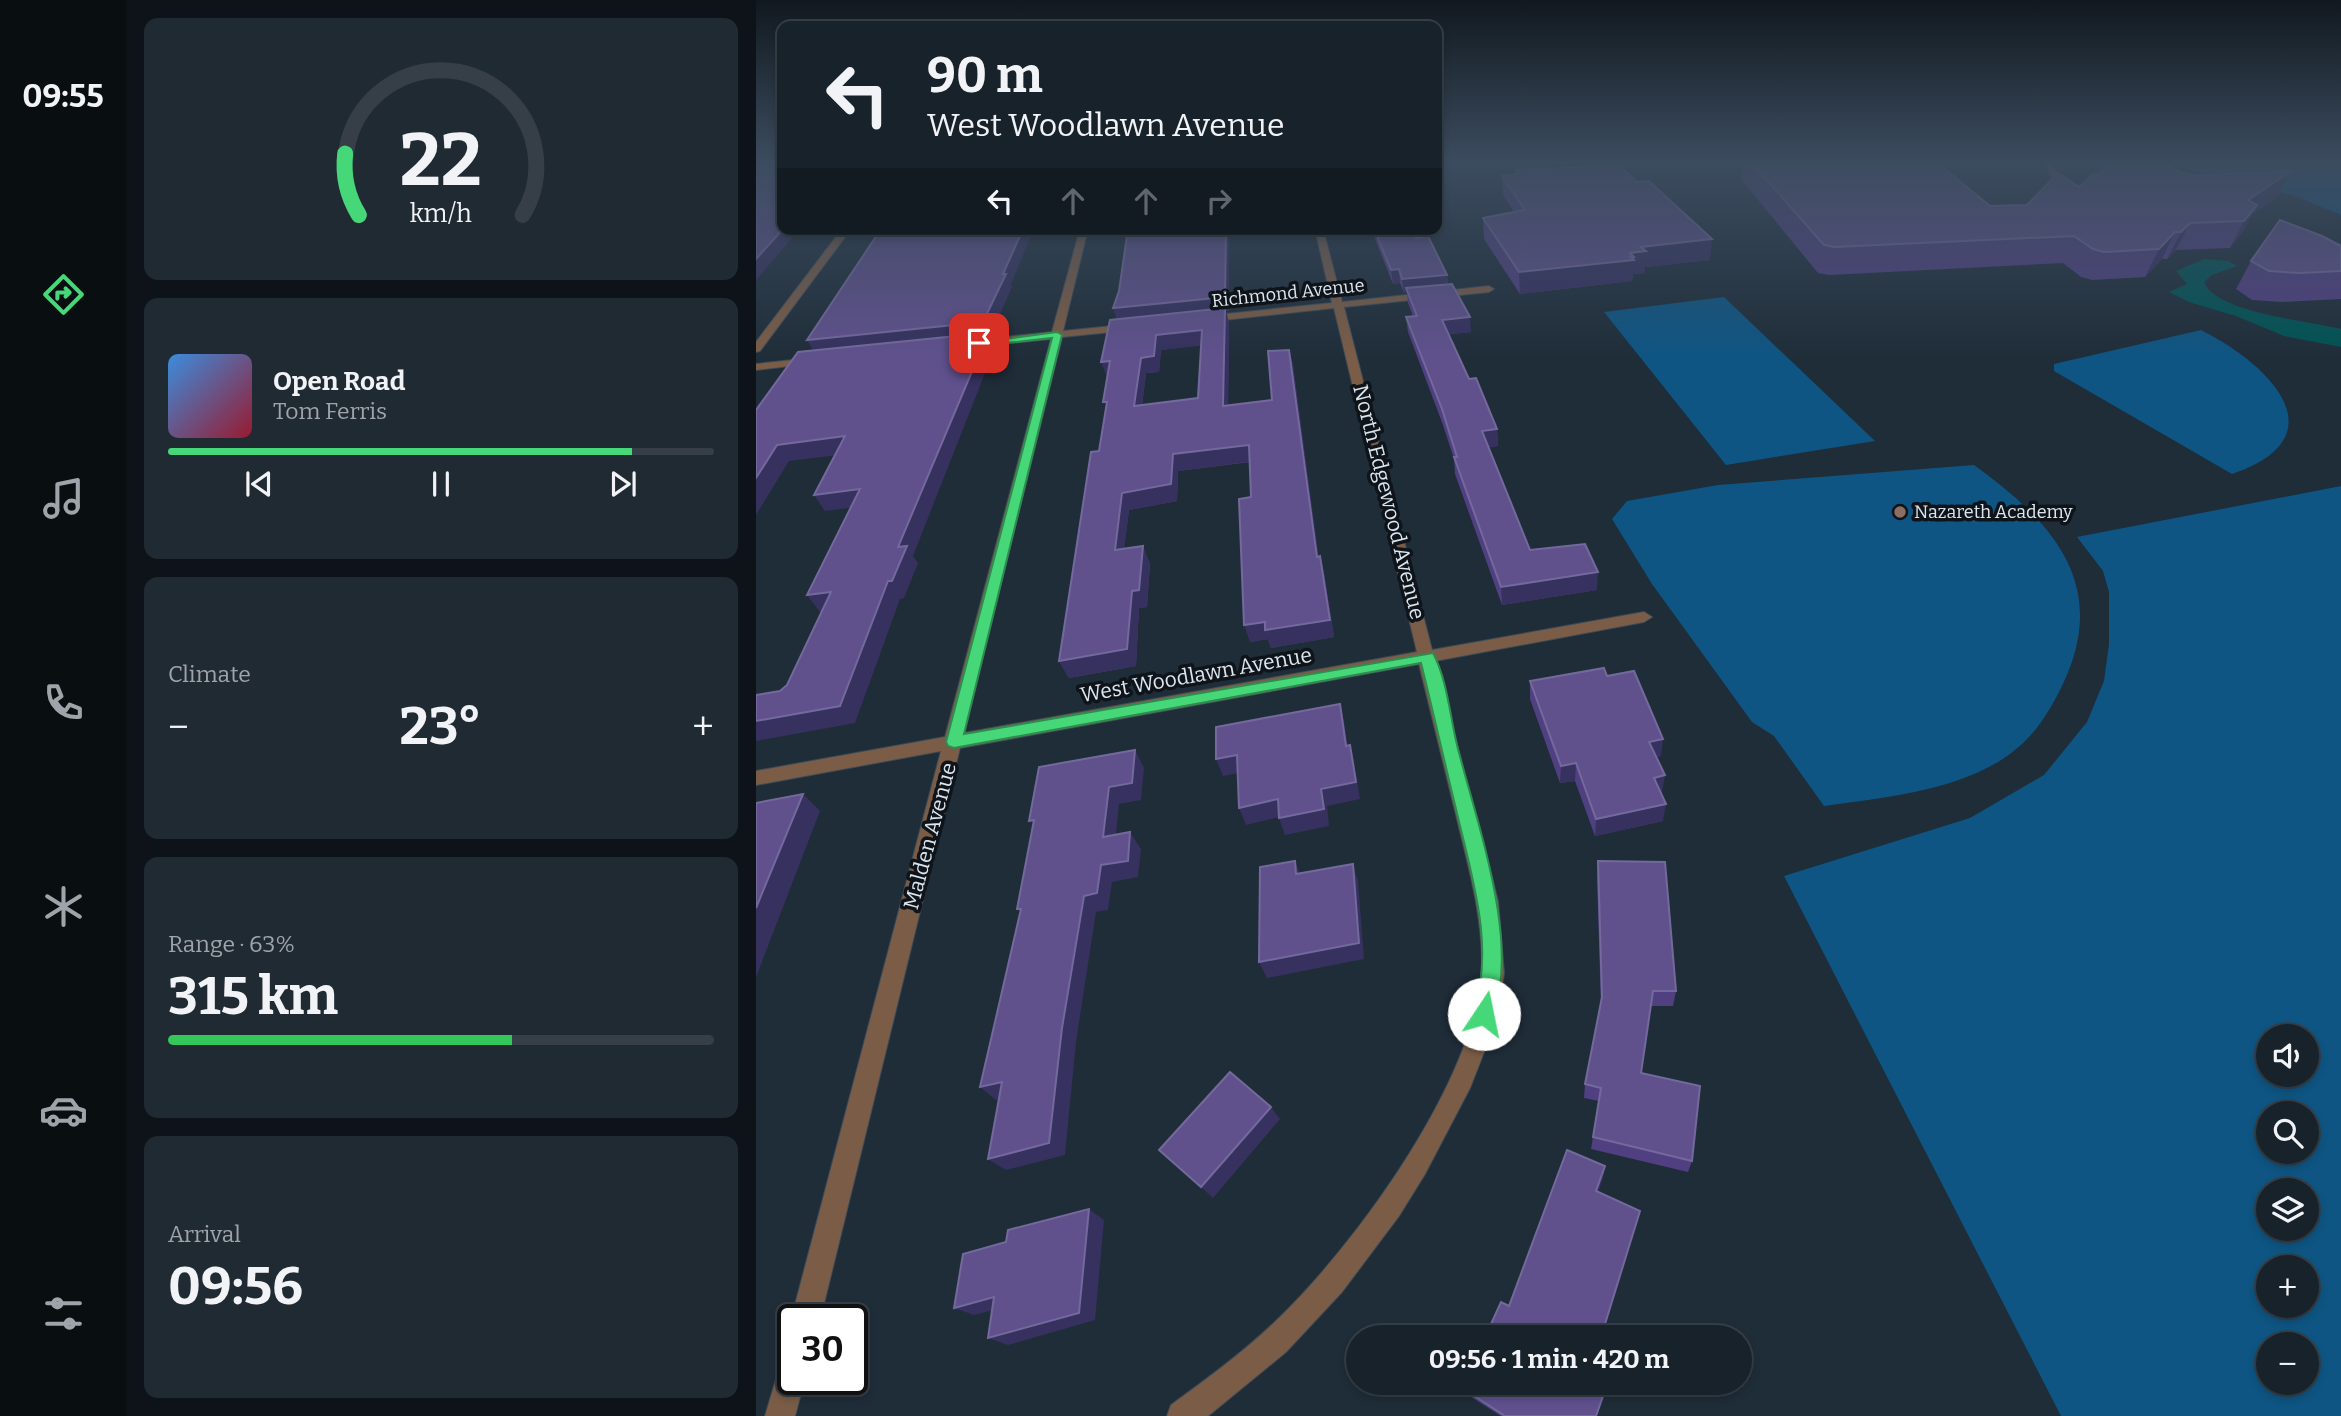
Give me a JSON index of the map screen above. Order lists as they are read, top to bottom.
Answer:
{
  "streets": {
    "street": [
      "Richmond Avenue",
      "North Edgewood Avenue",
      "West Woodlawn Avenue",
      "Malden Avenue"
    ]
  },
  "crossings": [
    ["Richmond Avenue", "North Edgewood Avenue"],
    ["North Edgewood Avenue", "West Woodlawn Avenue"],
    ["West Woodlawn Avenue", "Malden Avenue"]
  ],
  "places": ["Nazareth Academy"],
  "page": {
    "tabs": "09:55",
    "turn": ["90 m", "West Woodlawn Avenue"],
    "song": ["Open Road", "Tom Ferris"],
    "tile": [
      "Climate",
      ["Range · 63%", "315 km"],
      ["Arrival", "09:56"]
    ],
    "heat": ["−", "23°", "+"],
    "map_buttons": ["+", "−"],
    "limit": "30",
    "trip": "09:56 · 1 min · 420 m",
    "gauge": ["22", "km/h"]
  }
}
